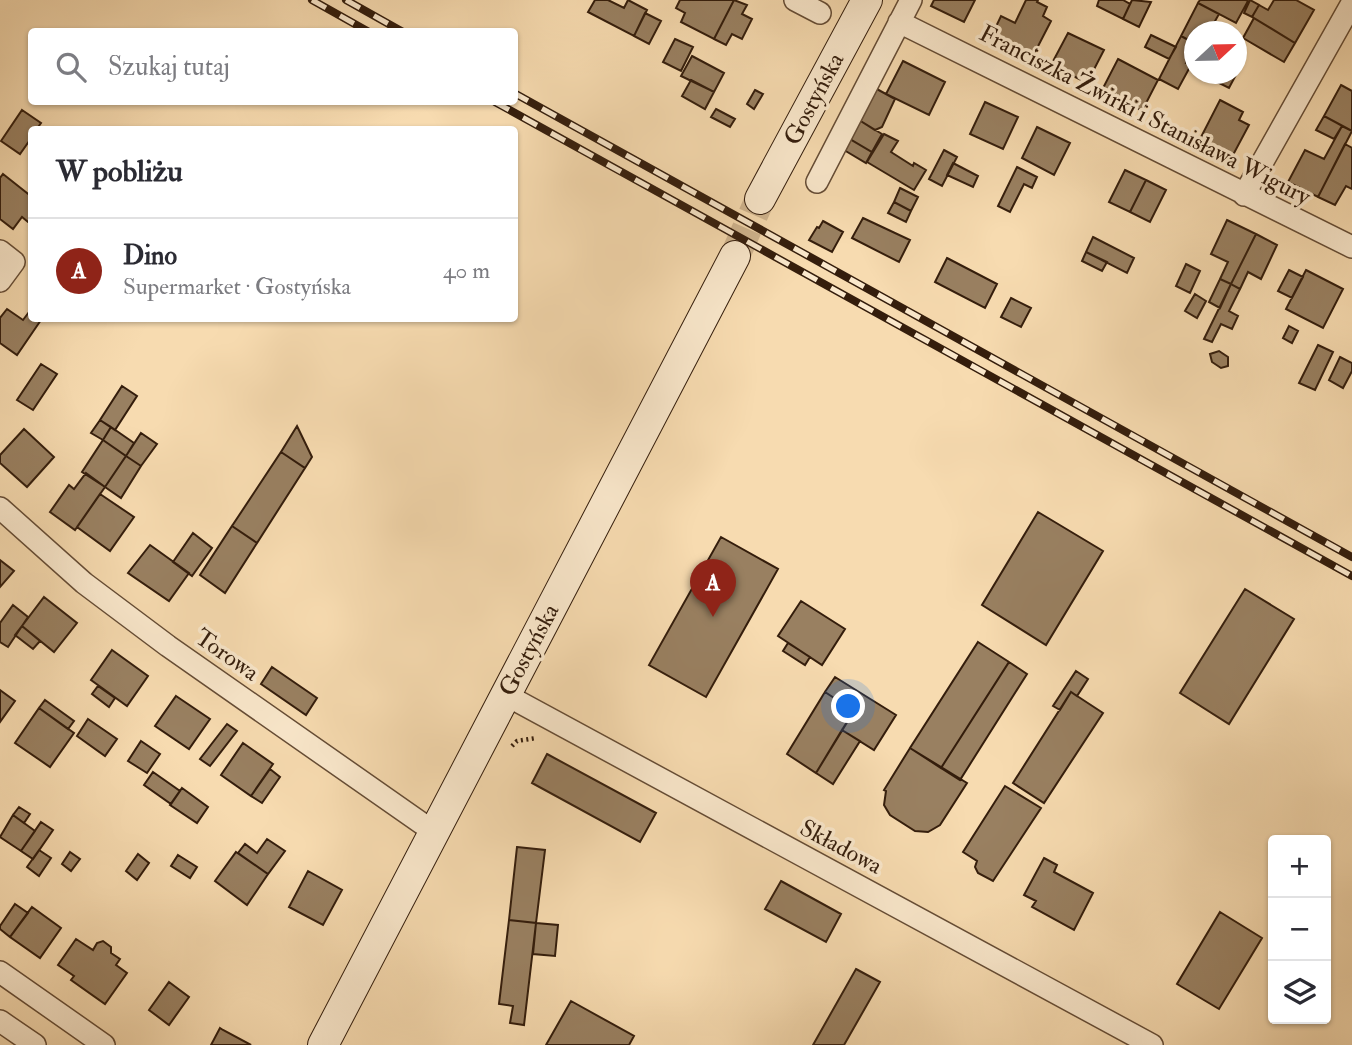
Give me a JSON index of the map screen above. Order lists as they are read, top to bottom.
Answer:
{
  "streets": {
    "main road": ["Gostyńska"],
    "street": ["Franciszka Żwirki i Stanisława Wigury", "Torowa", "Składowa"]
  },
  "crossings": [
    ["Gostyńska", "Torowa"],
    ["Gostyńska", "Składowa"]
  ],
  "north": "right",
  "page": {
    "search": "Szukaj tutaj",
    "heading": "W pobliżu",
    "list": [
      {
        "mark": "A",
        "name": "Dino",
        "note": "Supermarket · Gostyńska",
        "value": "40 m"
      }
    ],
    "pins": "A",
    "map_buttons": ["+", "−"]
  }
}
